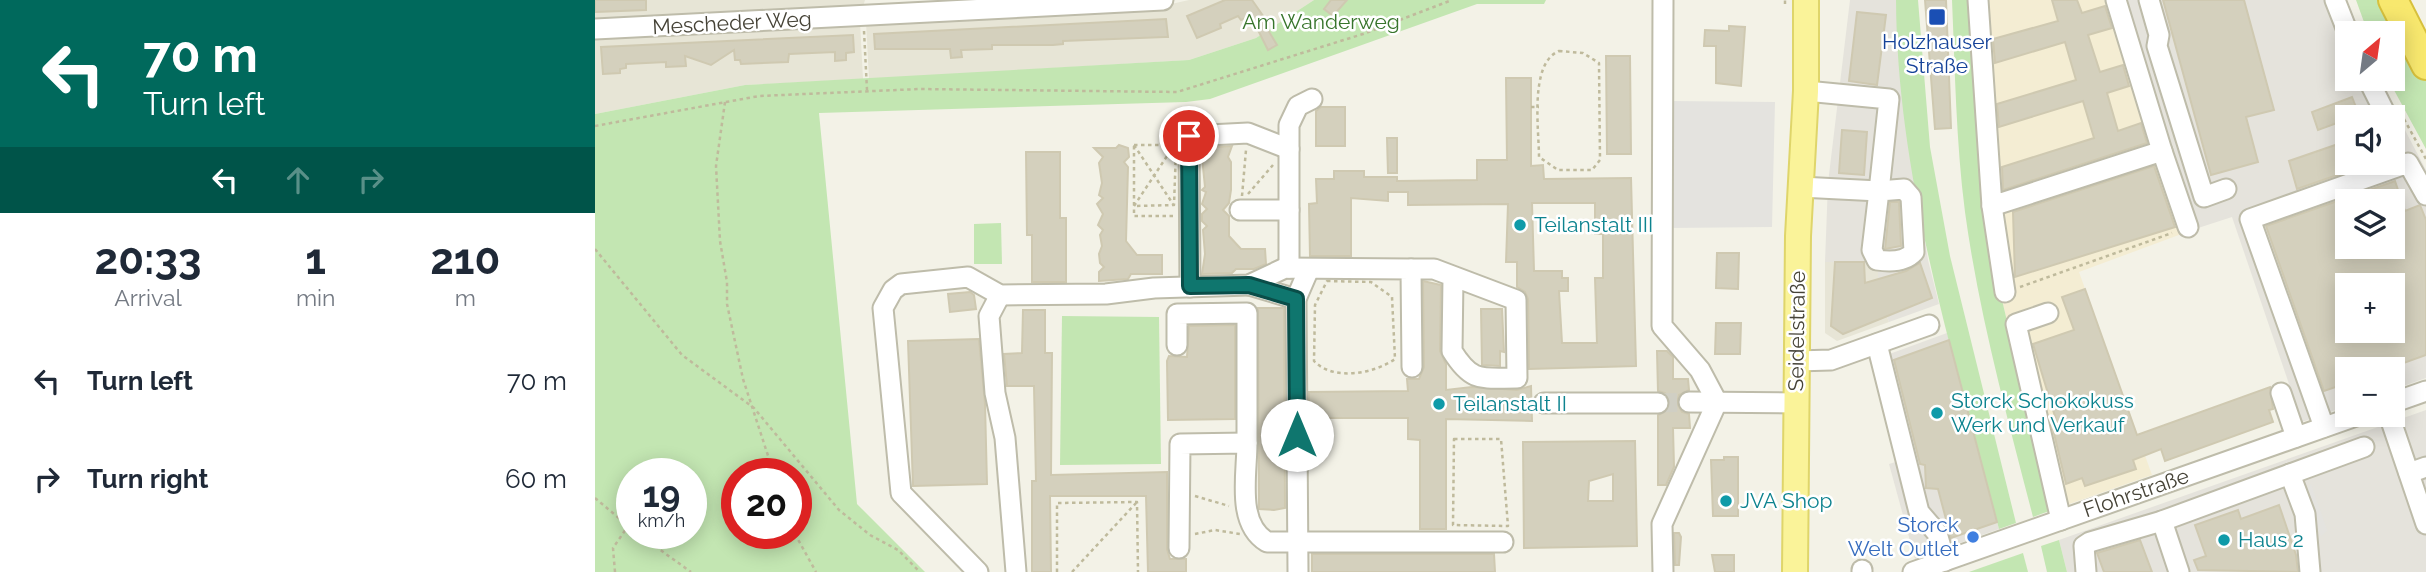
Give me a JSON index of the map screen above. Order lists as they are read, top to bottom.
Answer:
{
  "streets": {
    "main road": ["Seidelstraße"],
    "street": ["Mescheder Weg", "Flohrstraße"]
  },
  "parks": ["Am Wanderweg"],
  "places": {
    "transit": ["Holzhauser Straße"],
    "other": [
      "Teilanstalt III",
      "Teilanstalt II",
      "Storck Schokokuss Werk und Verkauf",
      "JVA Shop",
      "Storck Welt Outlet",
      "Haus 2"
    ]
  },
  "north": "top right",
  "page": {
    "turn": ["70 m", "Turn left"],
    "map_buttons": ["+", "−"],
    "eta": [
      "20:33",
      "Arrival",
      "1",
      "min",
      "210",
      "m"
    ],
    "list": [
      {
        "name": "Turn left",
        "value": "70 m"
      },
      {
        "name": "Turn right",
        "value": "60 m"
      }
    ],
    "speed": "19 km/h",
    "limit": "20"
  }
}
